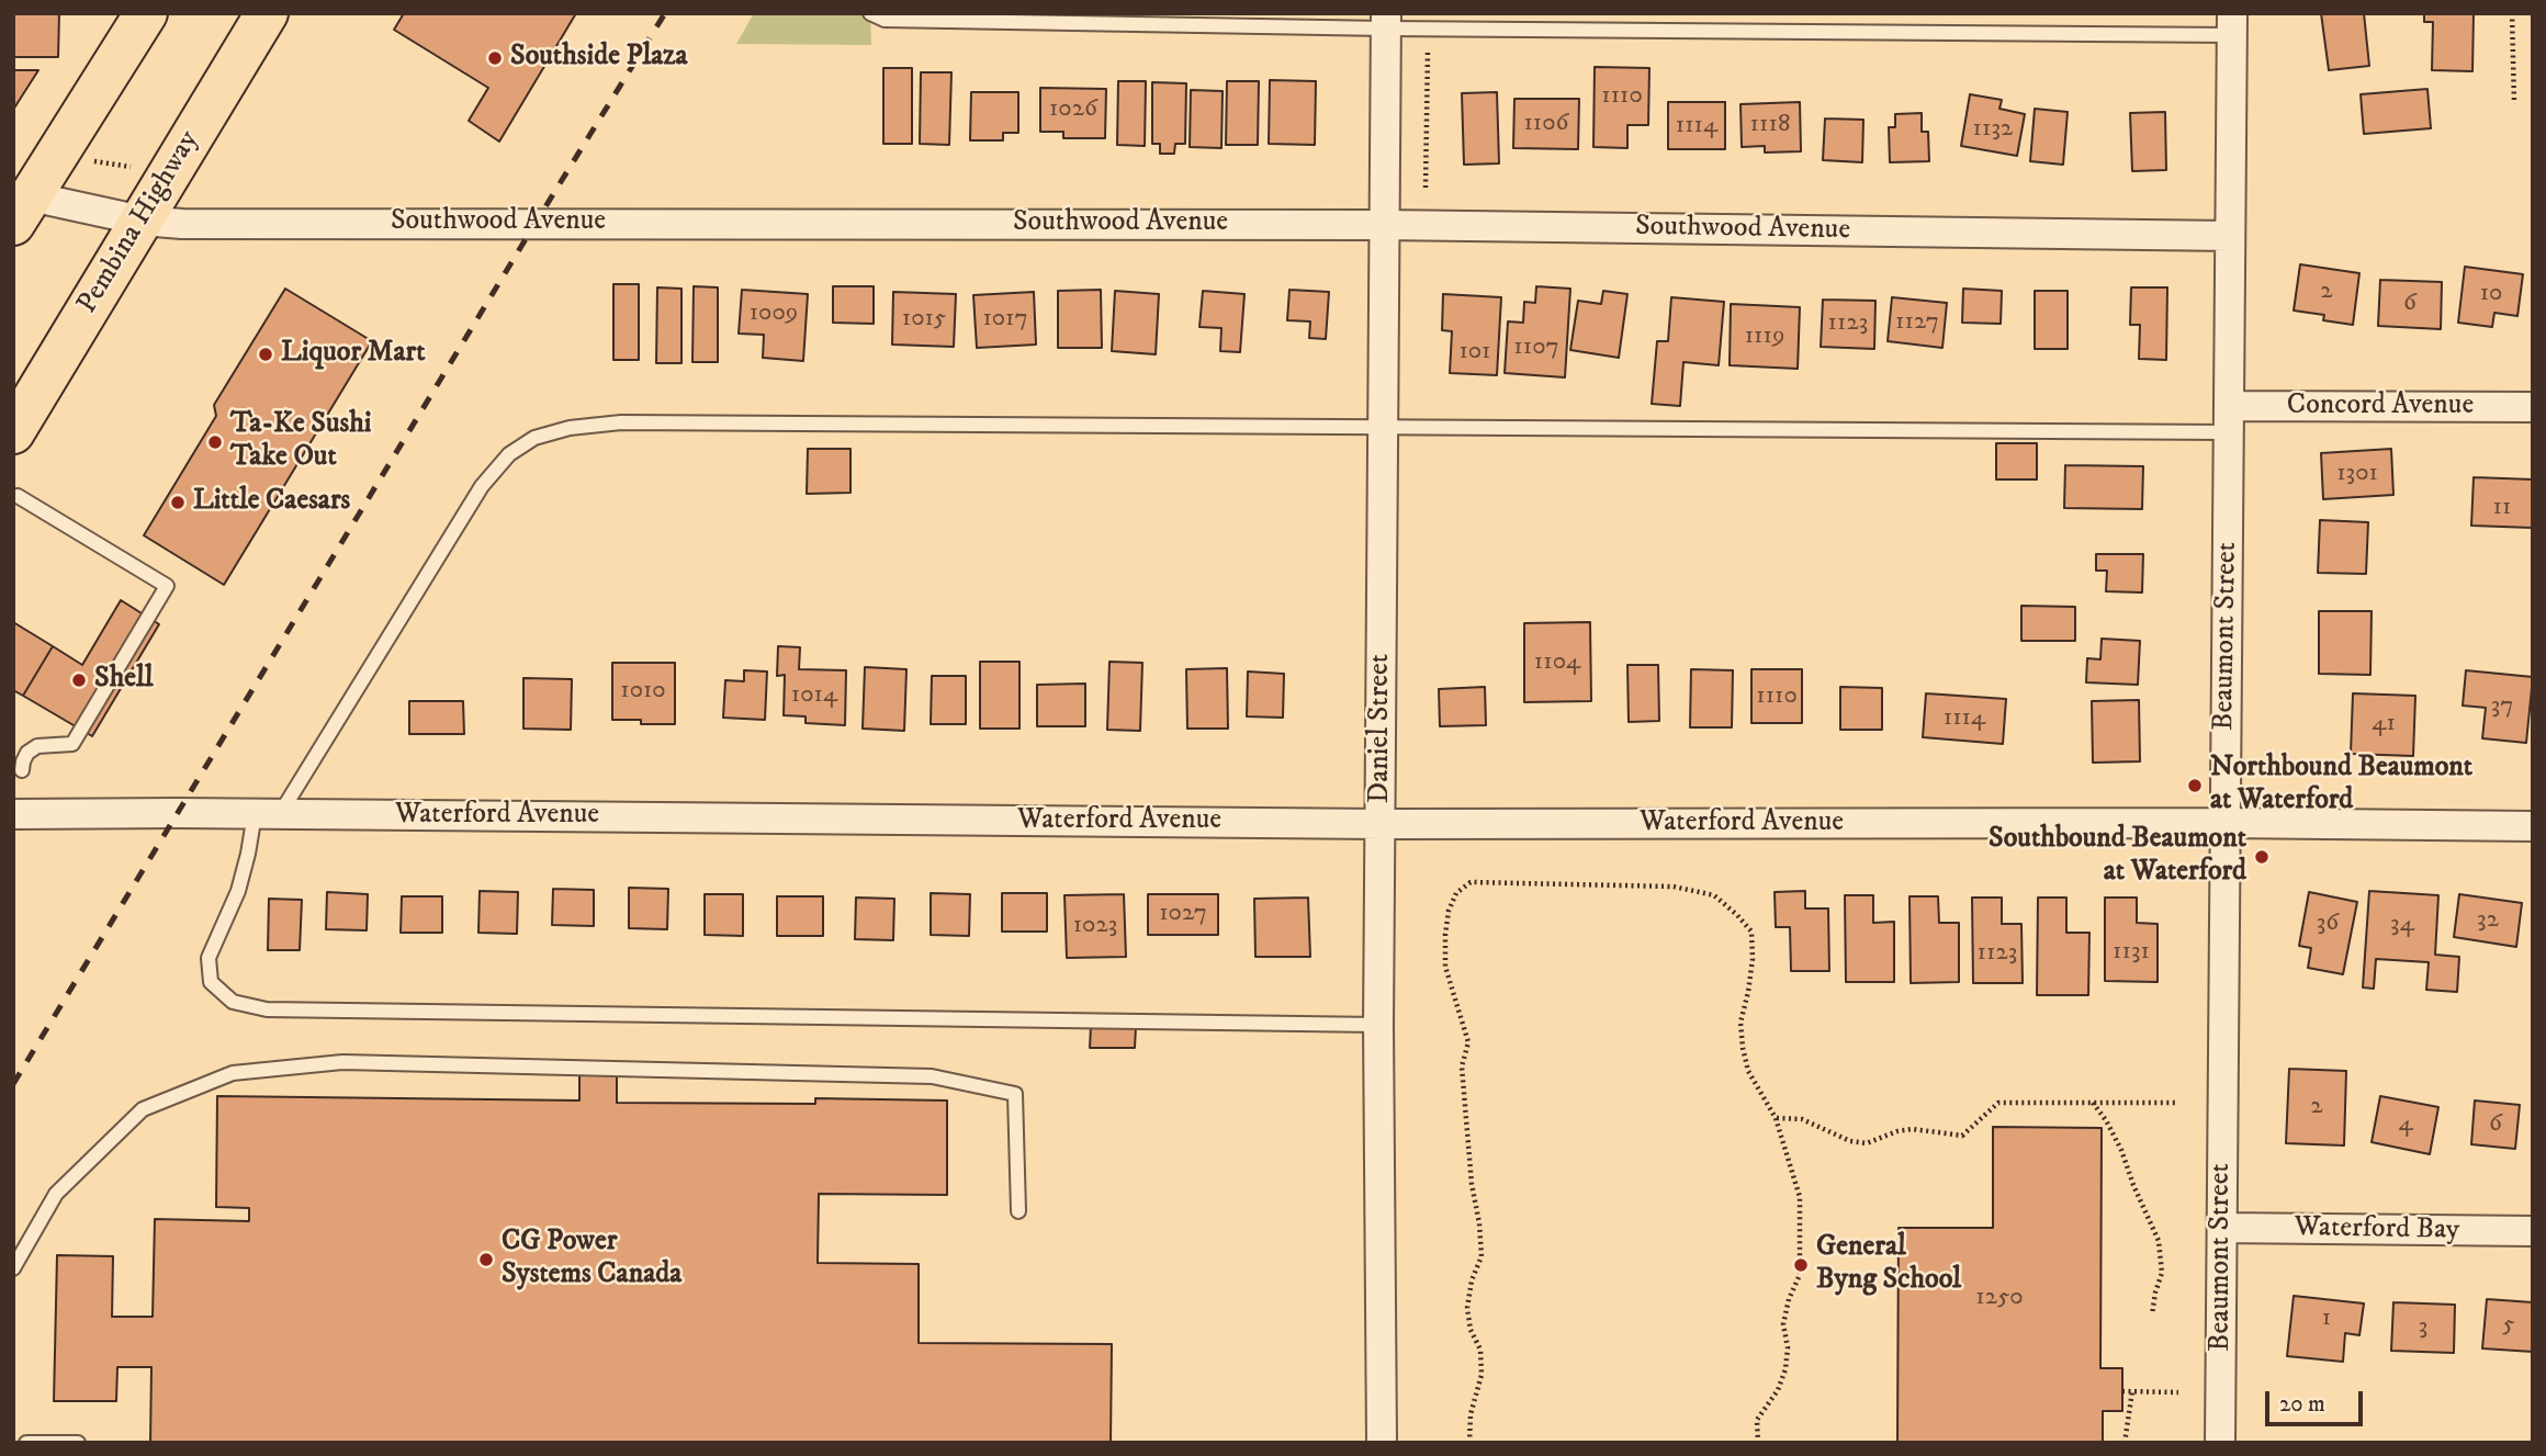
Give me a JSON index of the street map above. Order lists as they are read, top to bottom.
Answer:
{
  "streets": {
    "main road": ["Pembina Highway"],
    "street": [
      "Southwood Avenue",
      "Concord Avenue",
      "Beaumont Street",
      "Daniel Street",
      "Waterford Avenue",
      "Waterford Bay"
    ]
  },
  "crossings": [
    ["Pembina Highway", "Southwood Avenue"],
    ["Southwood Avenue", "Beaumont Street"],
    ["Southwood Avenue", "Daniel Street"],
    ["Concord Avenue", "Beaumont Street"],
    ["Beaumont Street", "Waterford Avenue"],
    ["Beaumont Street", "Waterford Bay"],
    ["Daniel Street", "Waterford Avenue"]
  ],
  "places": [
    "Southside Plaza",
    "Liquor Mart",
    "Ta-Ke Sushi Take Out",
    "Little Caesars",
    "Shell",
    "Northbound Beaumont at Waterford",
    "Southbound Beaumont at Waterford",
    "CG Power Systems Canada",
    "General Byng School"
  ],
  "house_numbers": [
    "1110",
    "1026",
    "1106",
    "1118",
    "1114",
    "1132",
    "2",
    "10",
    "6",
    "1009",
    "1015",
    "1017",
    "1127",
    "1123",
    "1119",
    "1107",
    "101",
    "1301",
    "11",
    "1104",
    "1010",
    "1014",
    "1110",
    "37",
    "1114",
    "41",
    "1027",
    "32",
    "36",
    "34",
    "1023",
    "1131",
    "1123",
    "2",
    "4",
    "6",
    "1250",
    "1",
    "5",
    "3"
  ],
  "scale_bar": "20 m"
}
